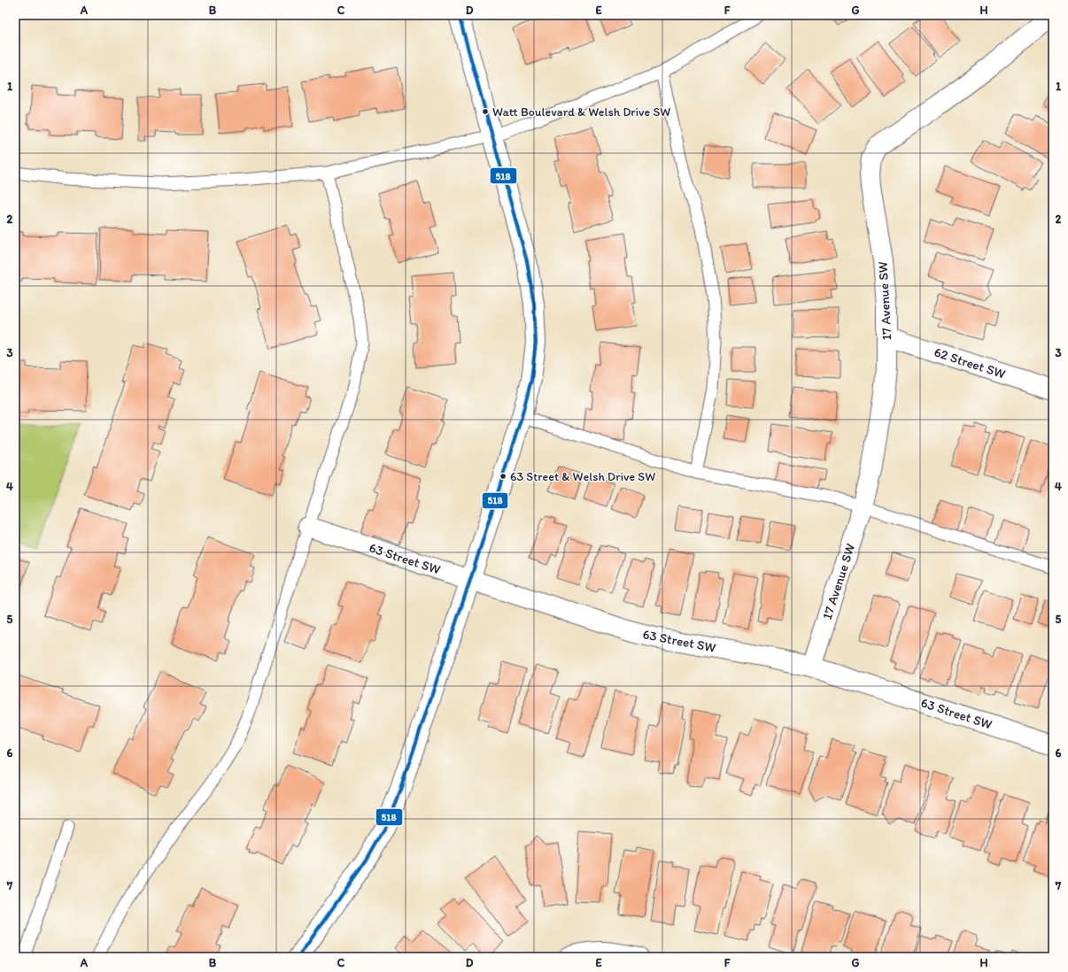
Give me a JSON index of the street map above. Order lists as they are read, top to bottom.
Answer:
{
  "streets": {
    "street": ["17 Avenue SW", "62 Street SW", "63 Street SW"]
  },
  "crossings": [
    ["17 Avenue SW", "62 Street SW"],
    ["17 Avenue SW", "63 Street SW"]
  ],
  "places": ["Watt Boulevard & Welsh Drive SW", "63 Street & Welsh Drive SW"],
  "lines": ["transit line 518"],
  "grid": {
    "columns": [
      "A",
      "B",
      "C",
      "D",
      "E",
      "F",
      "G",
      "H"
    ],
    "rows": [
      "1",
      "2",
      "3",
      "4",
      "5",
      "6",
      "7"
    ]
  }
}
